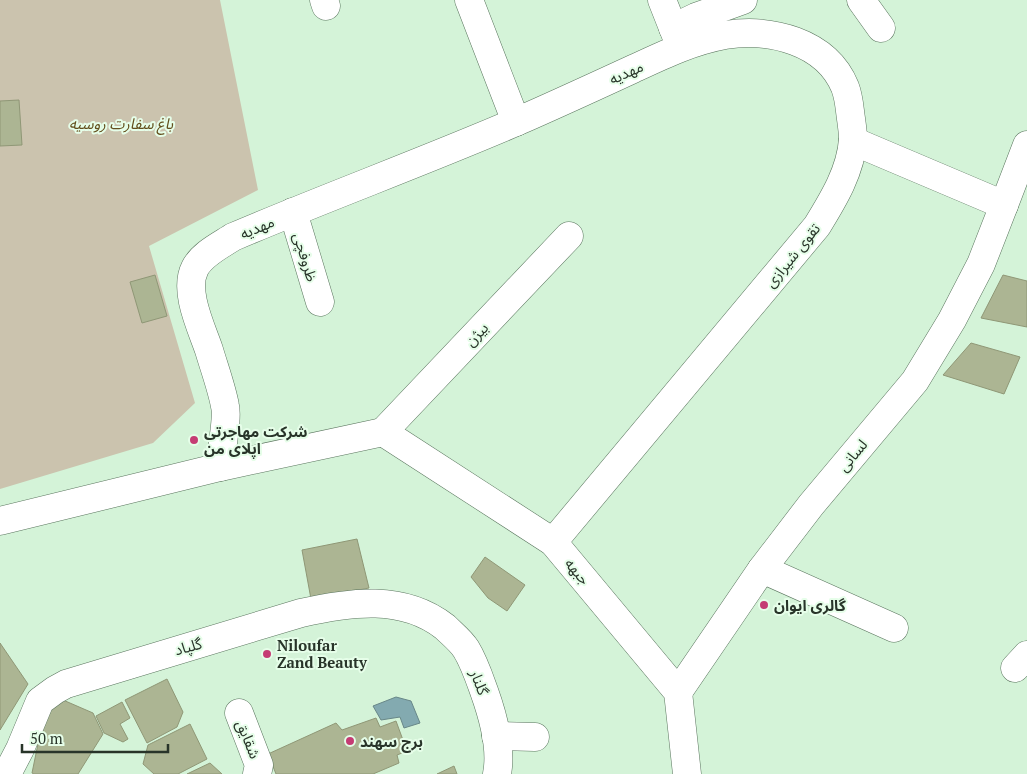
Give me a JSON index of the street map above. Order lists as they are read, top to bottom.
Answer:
{
  "streets": {
    "street": [
      "مهدیه",
      "تقوی شیرازی",
      "ظروفچی",
      "بیژن",
      "لسانی",
      "جبهه",
      "گلپاد",
      "گلنار",
      "شقایق"
    ]
  },
  "crossings": [
    ["مهدیه", "تقوی شیرازی"],
    ["مهدیه", "ظروفچی"],
    ["تقوی شیرازی", "جبهه"],
    ["بیژن", "جبهه"],
    ["لسانی", "جبهه"],
    ["گلپاد", "گلنار"]
  ],
  "parks": ["باغ سفارت روسیه"],
  "places": [
    "شرکت مهاجرتی اپلای من",
    "گالری ایوان",
    "Niloufar Zand Beauty",
    "برج سهند"
  ],
  "scale_bar": "50 m"
}
